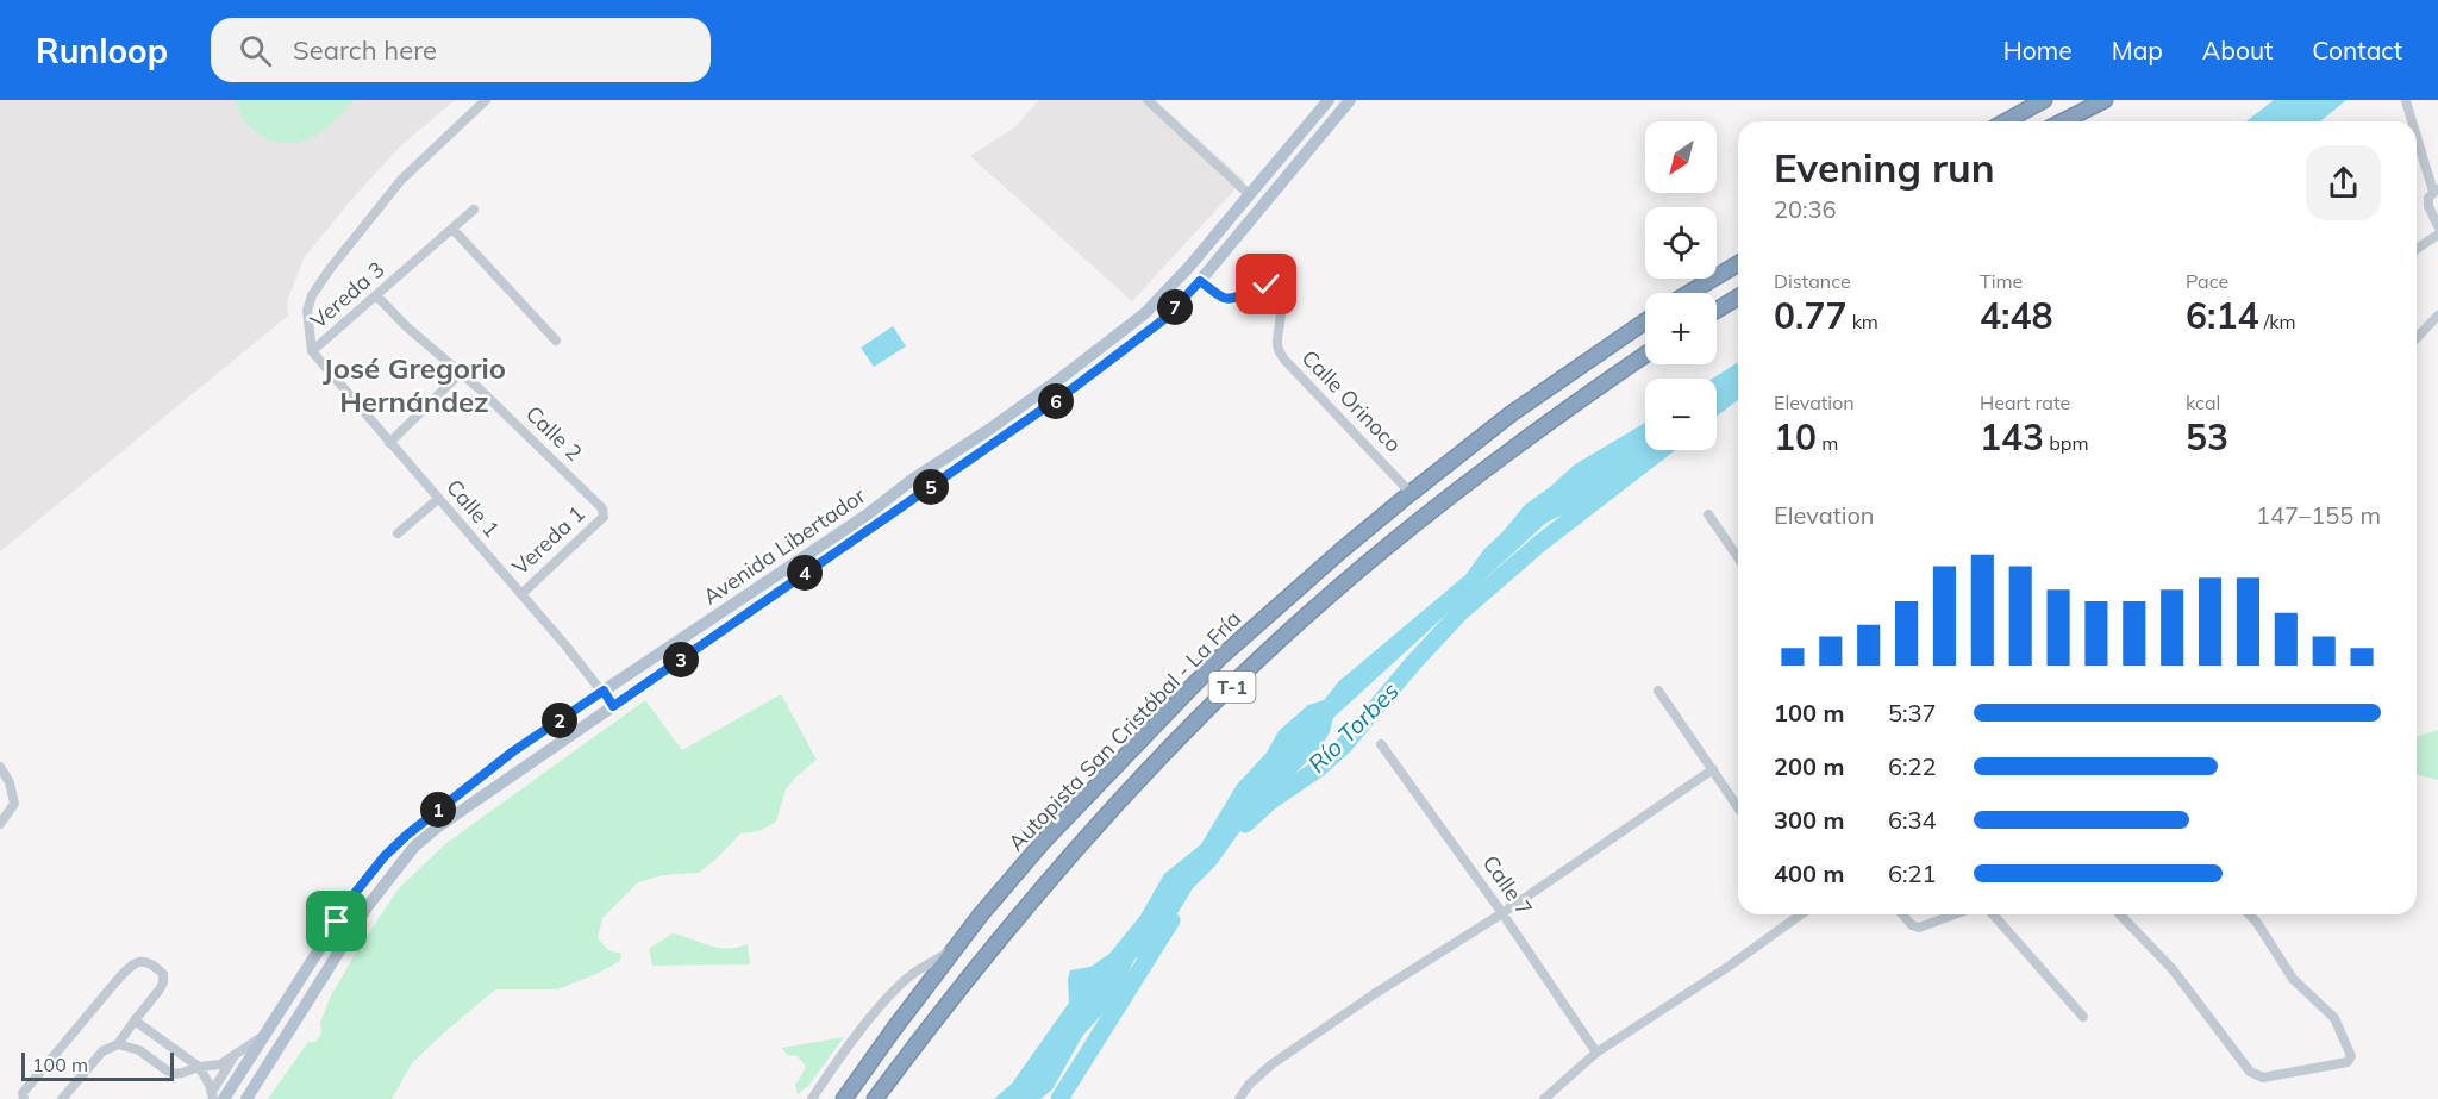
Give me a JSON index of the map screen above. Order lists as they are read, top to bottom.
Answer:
{
  "streets": {
    "highway": ["T-1", "Autopista San Cristóbal - La Fría"],
    "main road": ["Avenida Libertador"],
    "street": [
      "Vereda 3",
      "Calle Orinoco",
      "Calle 2",
      "Calle 1",
      "Vereda 1",
      "Calle 7"
    ]
  },
  "crossings": [
    ["Vereda 3", "Calle 2"],
    ["Vereda 3", "Calle 1"],
    ["Calle Orinoco", "Avenida Libertador"],
    ["Calle Orinoco", "Autopista San Cristóbal - La Fría"],
    ["Calle 2", "Vereda 1"],
    ["Calle 1", "Vereda 1"],
    ["Calle 1", "Avenida Libertador"]
  ],
  "districts": ["José Gregorio Hernández"],
  "water": ["Río Torbes"],
  "scale_bar": "100 m",
  "north": "bottom left",
  "page": {
    "header": "Runloop",
    "search": "Search here",
    "nav": [
      "Home",
      "Map",
      "About",
      "Contact"
    ],
    "map_buttons": ["+", "−"],
    "heading": ["Evening run", "20:36"],
    "stats": [
      ["Distance", "0.77 km"],
      ["Time", "4:48"],
      ["Pace", "6:14 /km"],
      ["Elevation", "10 m"],
      ["Heart rate", "143 bpm"],
      ["kcal", "53"]
    ],
    "pins": [
      "7",
      "6",
      "5",
      "4",
      "3",
      "2",
      "1"
    ],
    "chart": ["Elevation", "147–155 m"],
    "list": [
      {
        "name": "100 m",
        "note": "5:37"
      },
      {
        "name": "200 m",
        "note": "6:22"
      },
      {
        "name": "300 m",
        "note": "6:34"
      },
      {
        "name": "400 m",
        "note": "6:21"
      }
    ],
    "scale": "100 m"
  }
}
